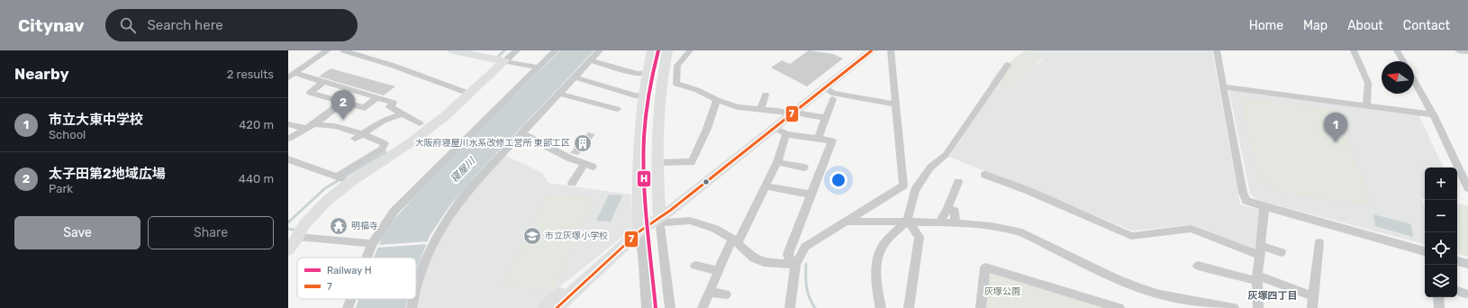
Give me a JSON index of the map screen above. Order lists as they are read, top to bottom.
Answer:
{
  "districts": ["灰塚四丁目"],
  "water": ["寝屋川"],
  "parks": ["灰塚公園"],
  "places": {
    "building": ["大阪府寝屋川水系改修工営所 東部工区"],
    "temple": ["明福寺"],
    "school or university": ["市立灰塚小学校"]
  },
  "lines": ["rail line H", "transit line 7"],
  "legend": ["Railway H", "7"],
  "north": "left",
  "page": {
    "header": "Citynav",
    "search": "Search here",
    "nav": [
      "Home",
      "Map",
      "About",
      "Contact"
    ],
    "heading": ["Nearby", "2 results"],
    "pins": ["2", "1"],
    "list": [
      {
        "mark": "1",
        "name": "市立大東中学校",
        "note": "School",
        "value": "420 m"
      },
      {
        "mark": "2",
        "name": "太子田第2地域広場",
        "note": "Park",
        "value": "440 m"
      }
    ],
    "map_buttons": ["+", "−"],
    "buttons": ["Save", "Share"]
  }
}
